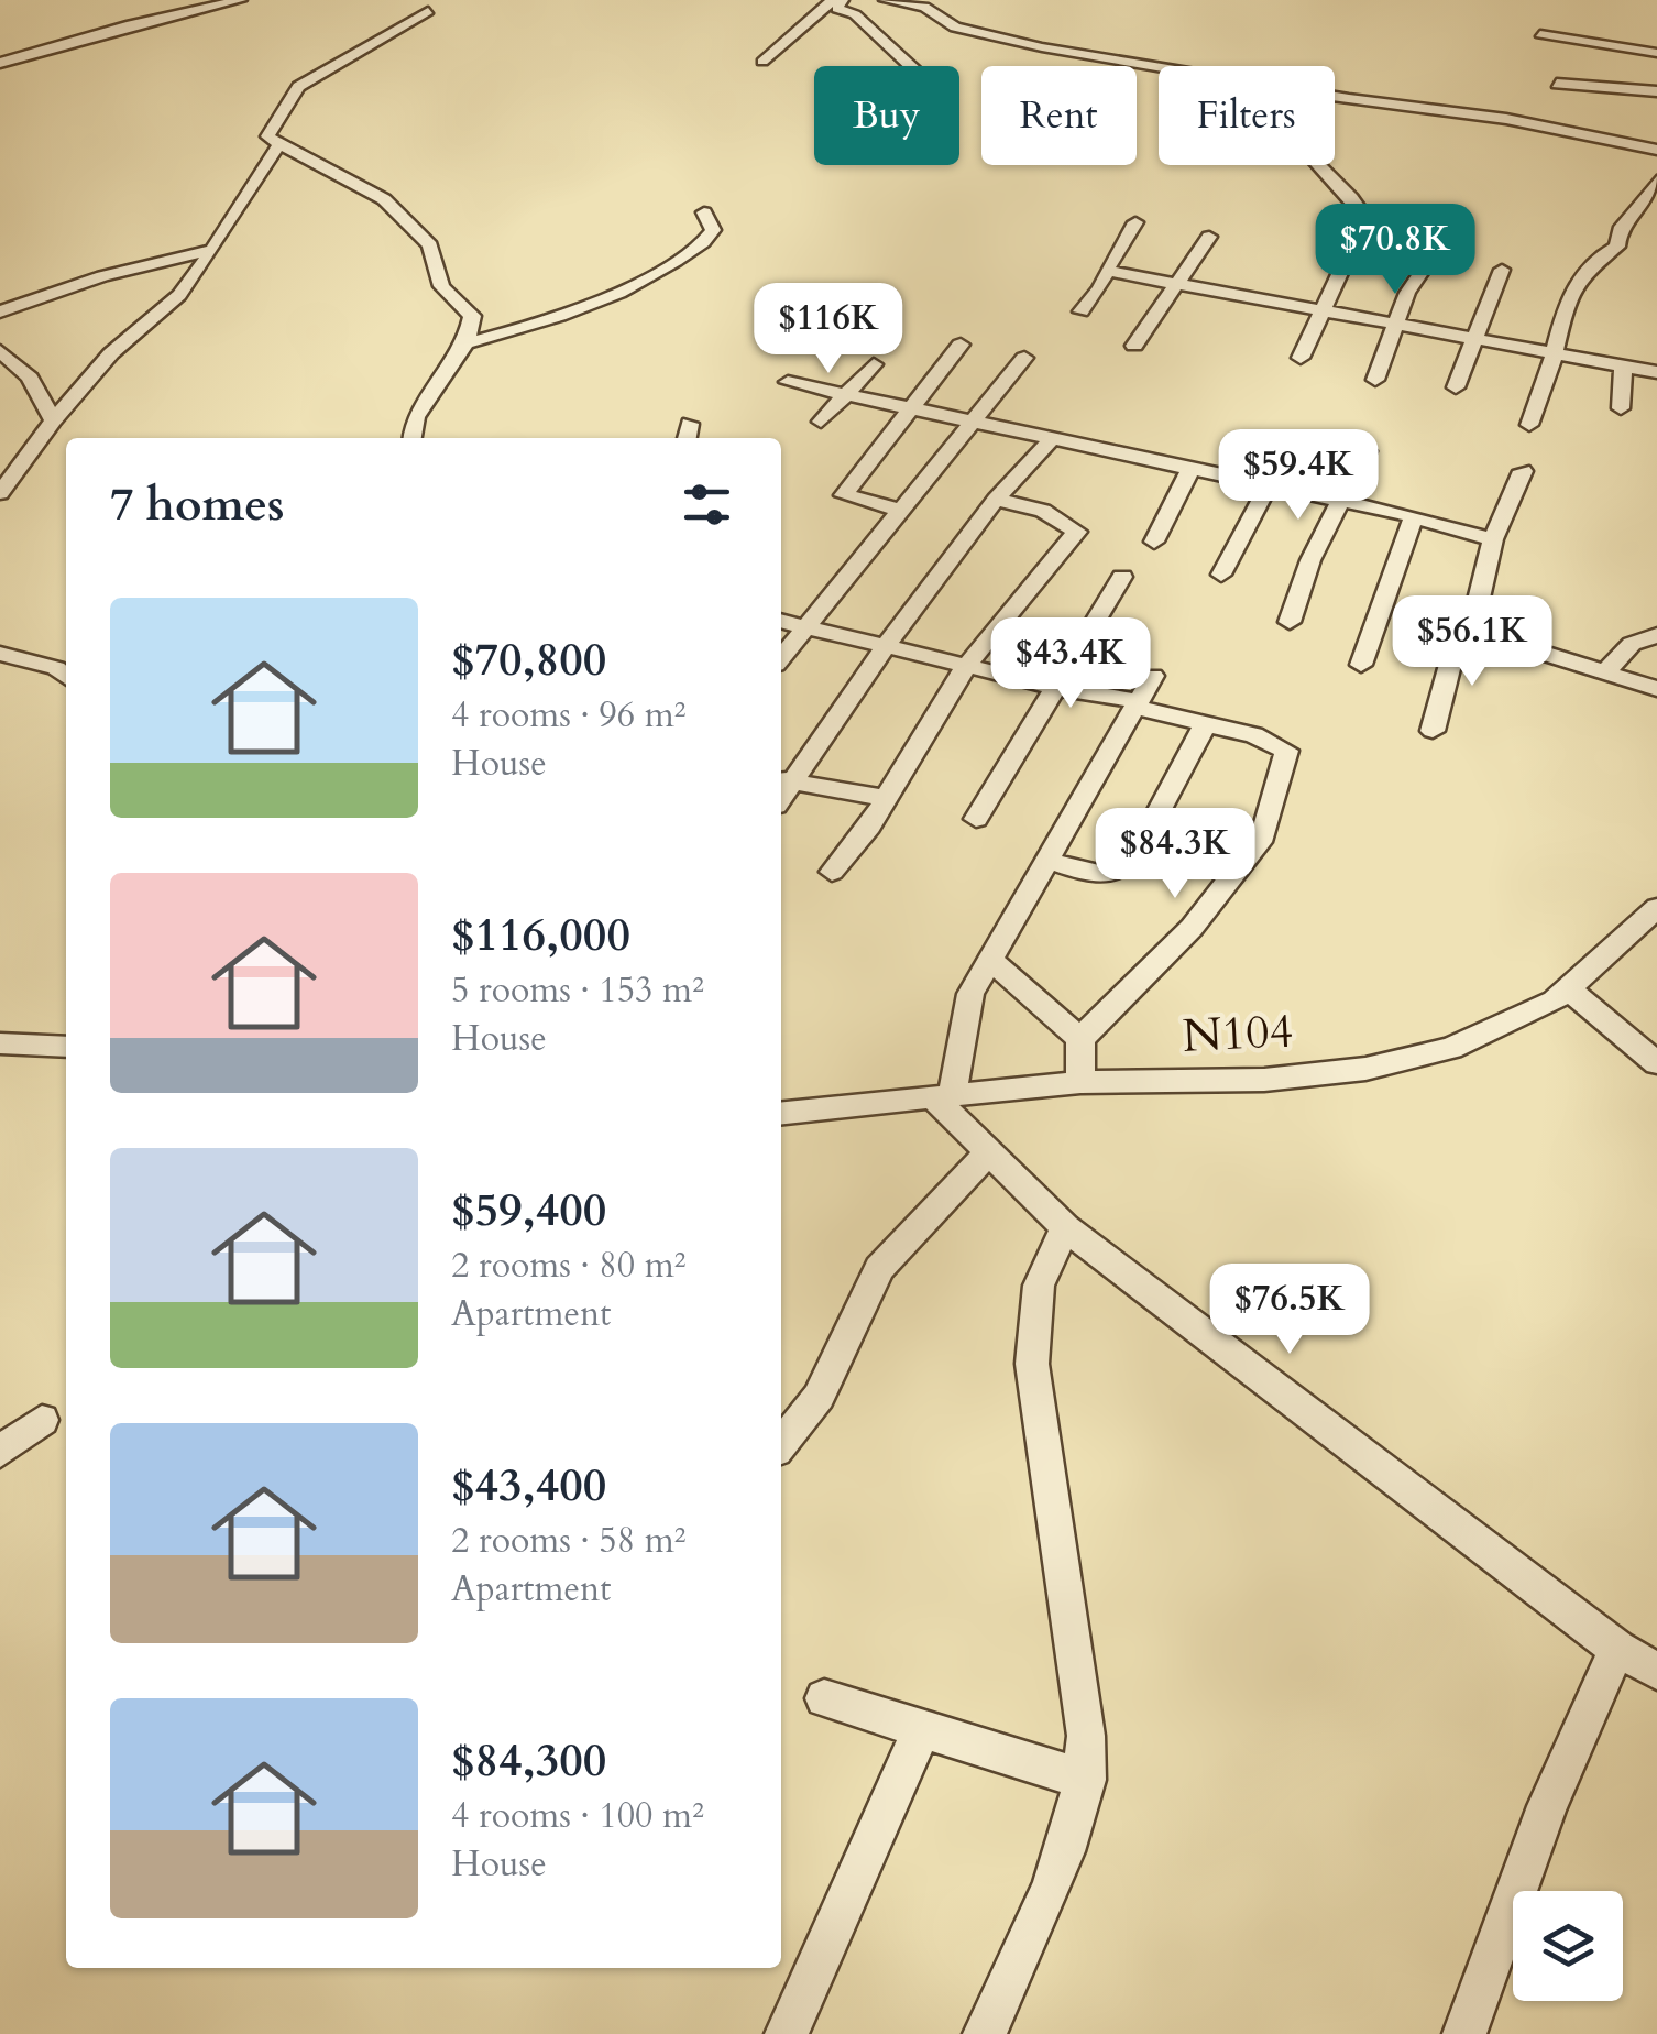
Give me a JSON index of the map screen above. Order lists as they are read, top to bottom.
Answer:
{
  "streets": {
    "street": ["N104"]
  },
  "page": {
    "chip": ["Buy", "Rent", "Filters"],
    "price": [
      "$70.8K",
      "$116K",
      "$59.4K",
      "$56.1K",
      "$43.4K",
      "$84.3K",
      "$76.5K"
    ],
    "heading": "7 homes",
    "list": [
      {
        "name": "$70,800",
        "note": "4 rooms · 96 m² · House"
      },
      {
        "name": "$116,000",
        "note": "5 rooms · 153 m² · House"
      },
      {
        "name": "$59,400",
        "note": "2 rooms · 80 m² · Apartment"
      },
      {
        "name": "$43,400",
        "note": "2 rooms · 58 m² · Apartment"
      },
      {
        "name": "$84,300",
        "note": "4 rooms · 100 m² · House"
      }
    ]
  }
}
